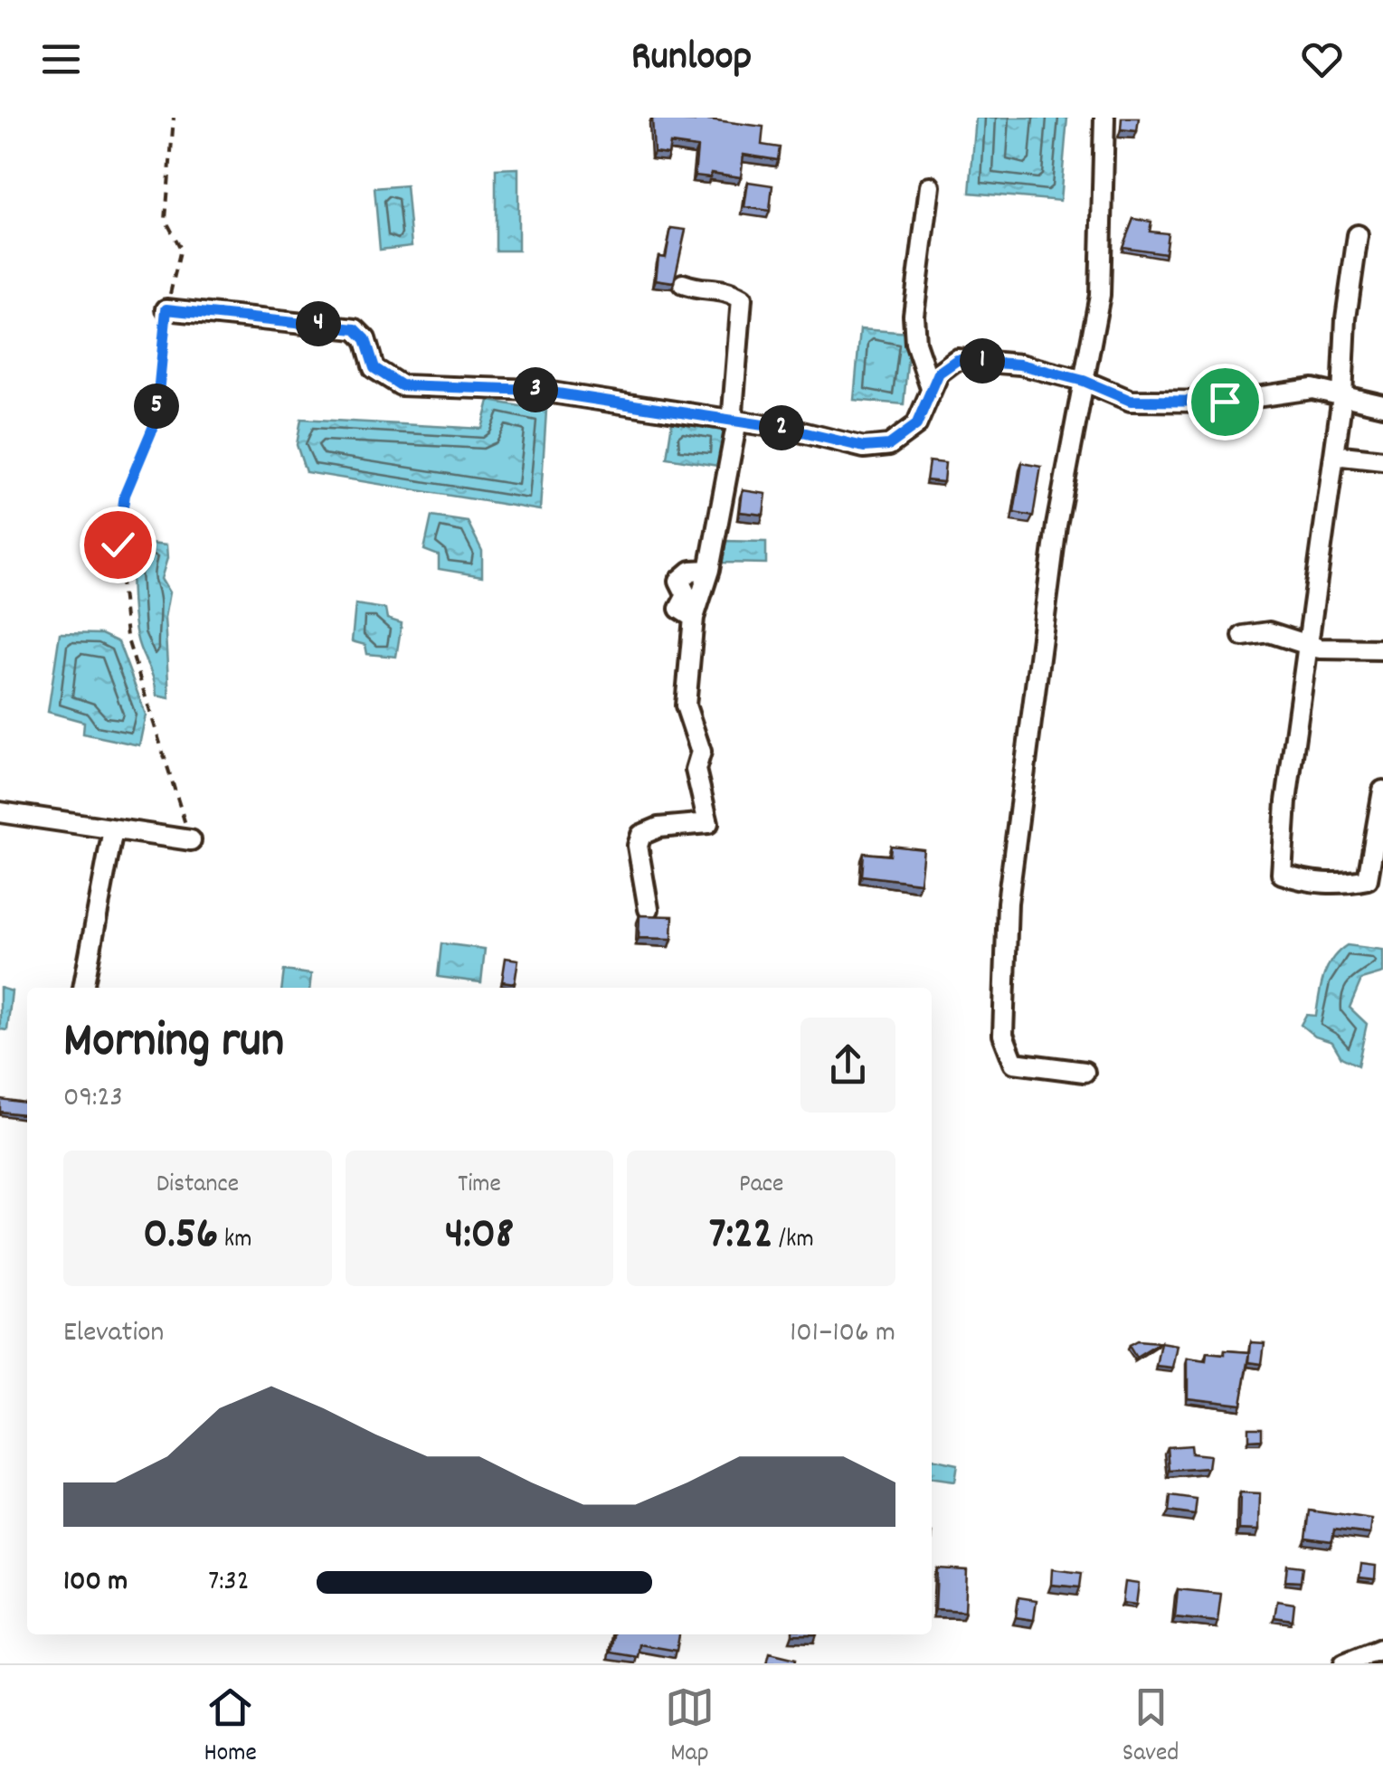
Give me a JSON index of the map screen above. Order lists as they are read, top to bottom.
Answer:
{
  "page": {
    "header": "Runloop",
    "pins": [
      "4",
      "1",
      "3",
      "5",
      "2"
    ],
    "heading": ["Morning run", "09:23"],
    "stats": [
      ["Distance", "0.56 km"],
      ["Time", "4:08"],
      ["Pace", "7:22 /km"]
    ],
    "chart": ["Elevation", "101–106 m"],
    "list": [
      {
        "name": "100 m",
        "note": "7:32"
      }
    ],
    "tabs": ["Home", "Map", "Saved"]
  }
}
